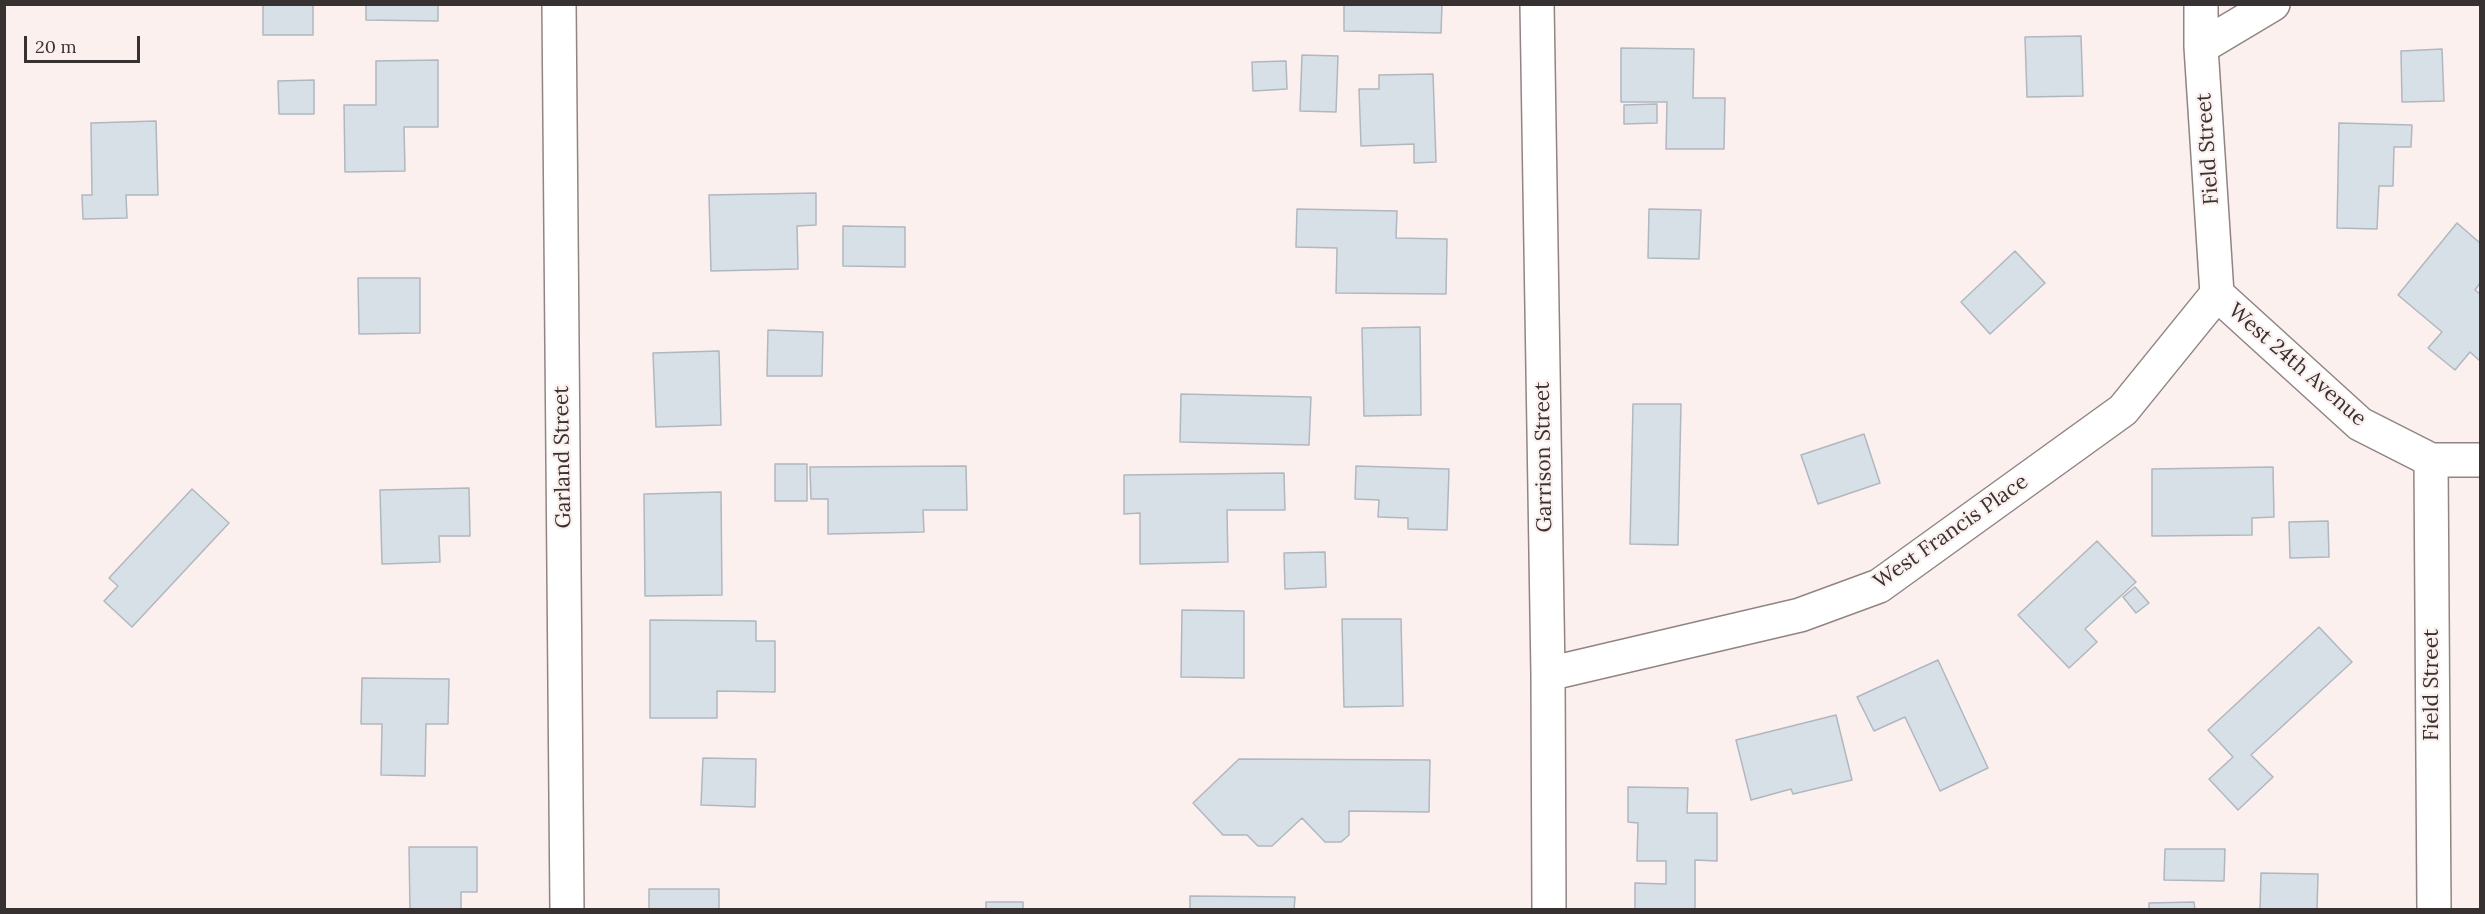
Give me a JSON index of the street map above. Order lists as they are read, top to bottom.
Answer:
{
  "streets": {
    "street": [
      "Field Street",
      "West 24th Avenue",
      "Garland Street",
      "Garrison Street",
      "West Francis Place"
    ]
  },
  "crossings": [
    ["Field Street", "West 24th Avenue"],
    ["Field Street", "West Francis Place"],
    ["West 24th Avenue", "West Francis Place"],
    ["Garrison Street", "West Francis Place"]
  ],
  "scale_bar": "20 m"
}
